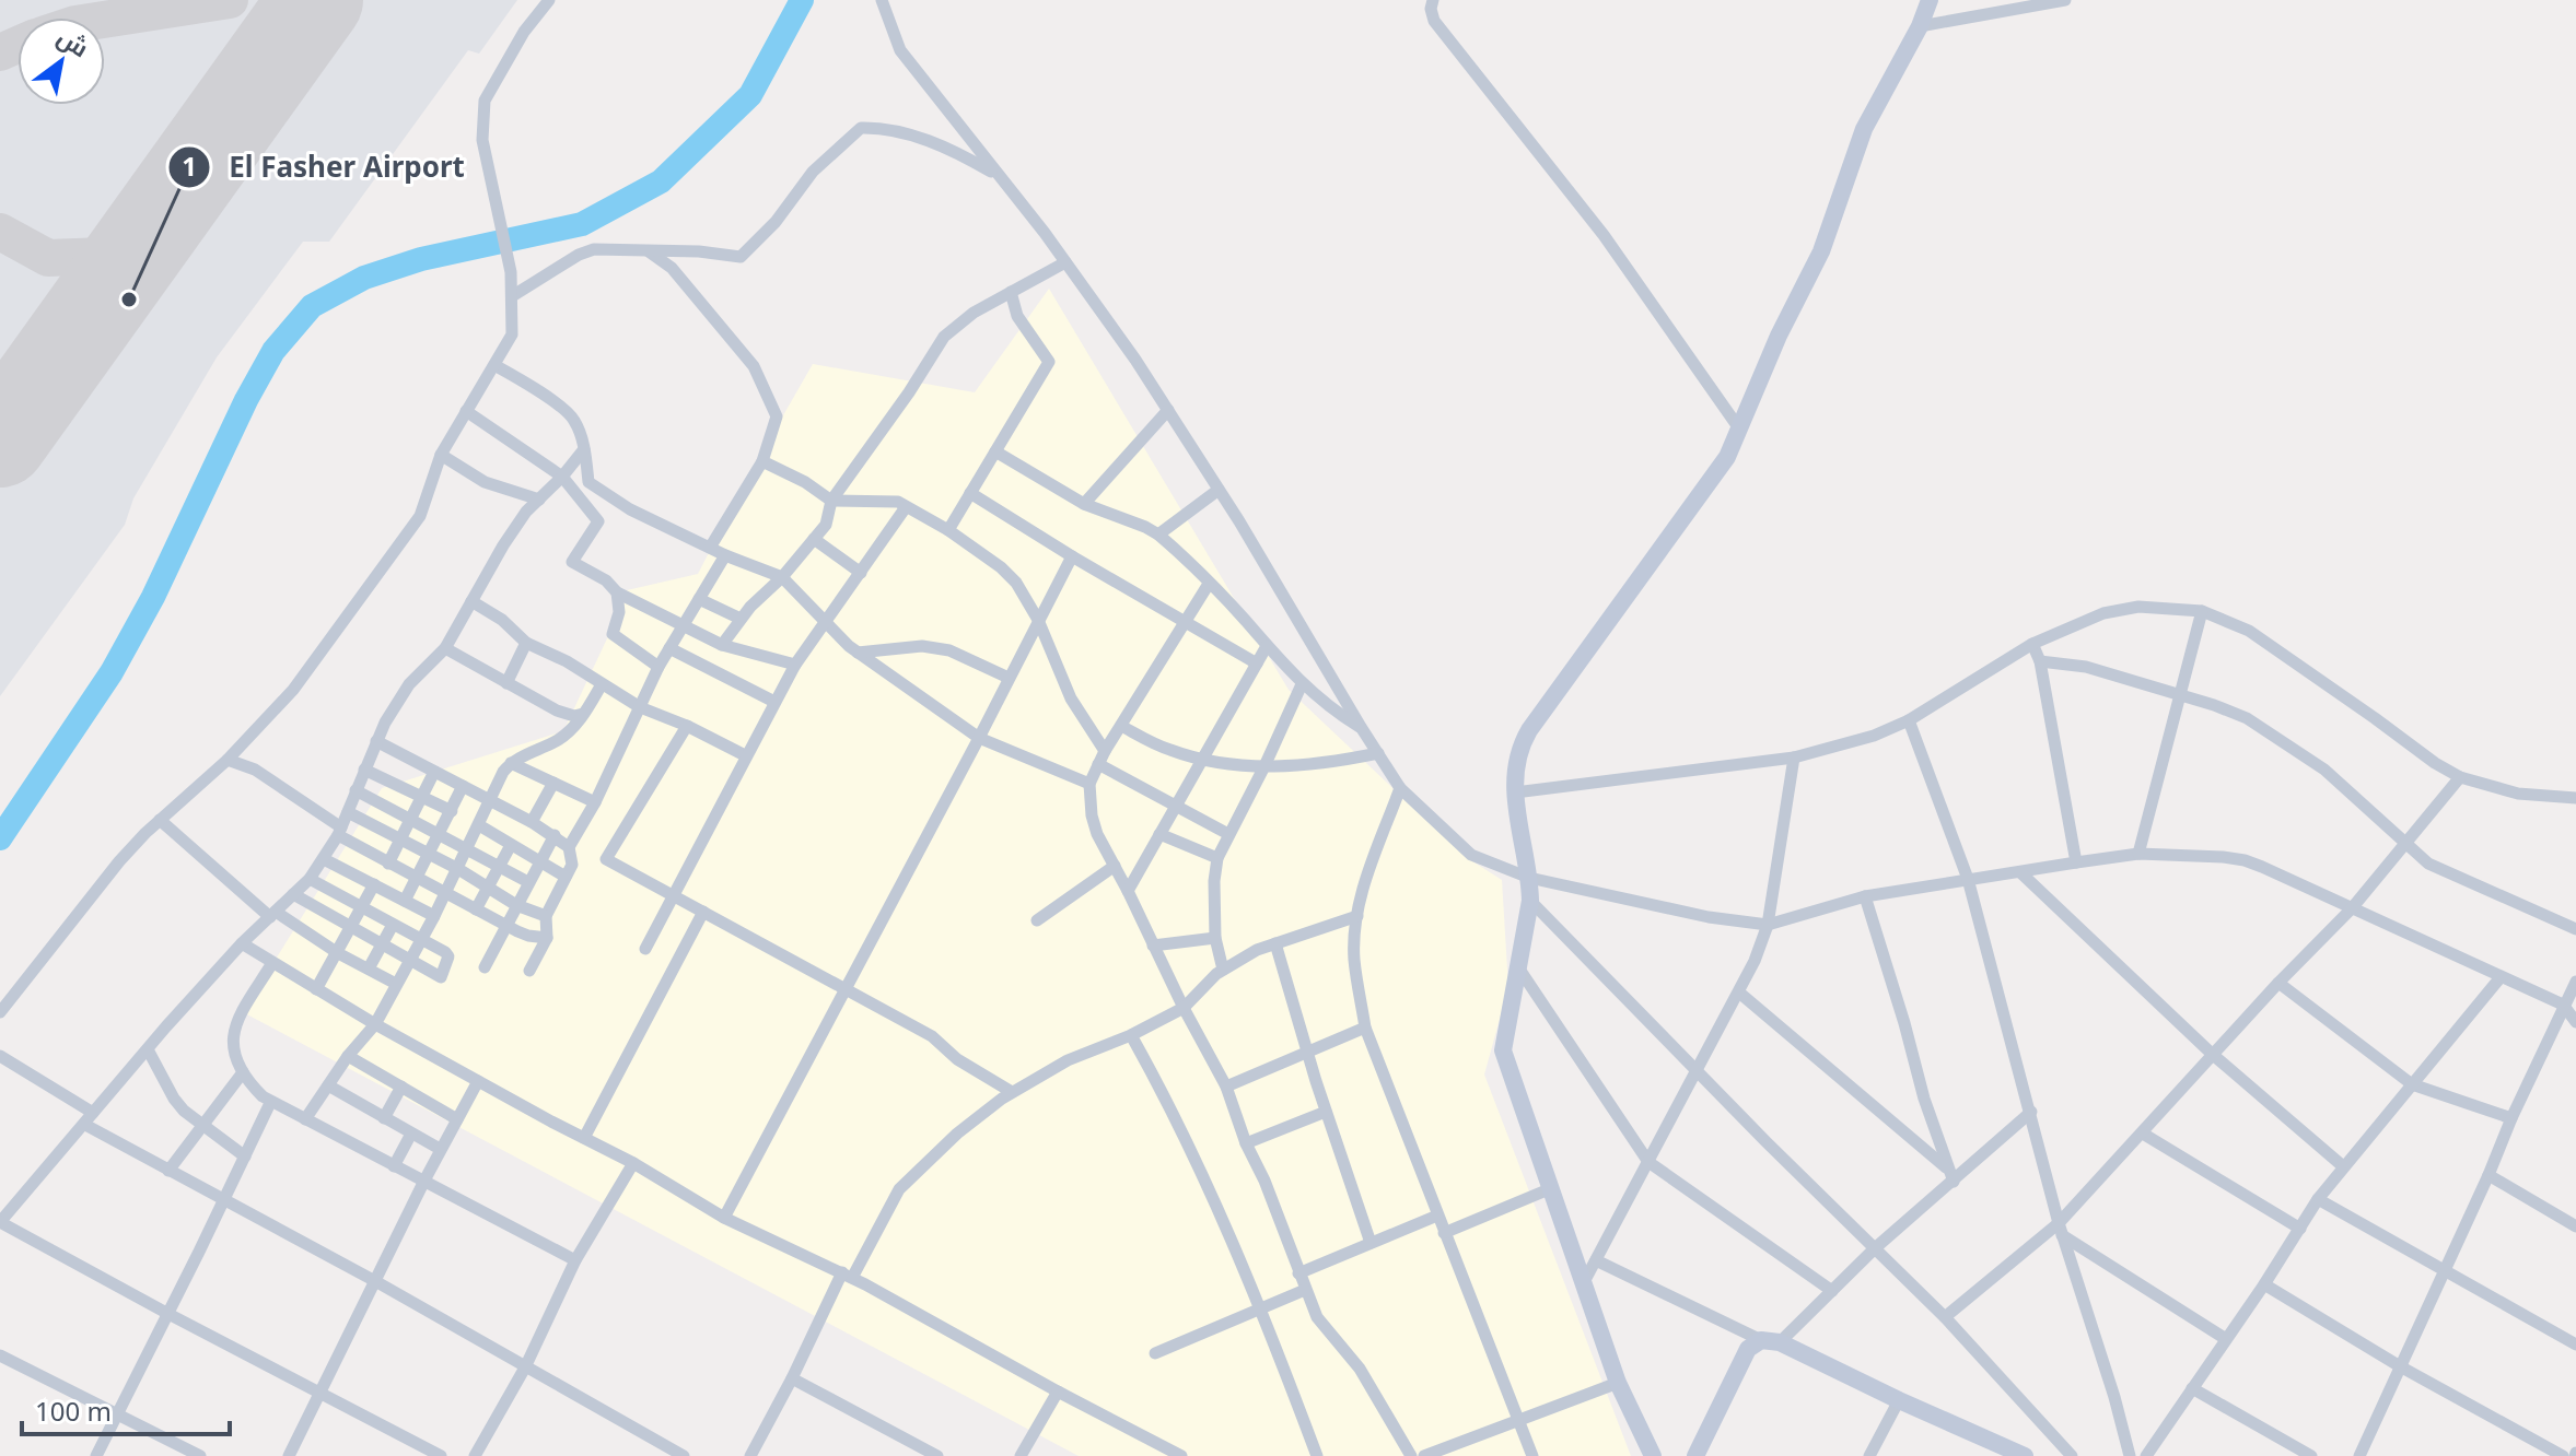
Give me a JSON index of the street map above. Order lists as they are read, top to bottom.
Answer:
{
  "places": ["El Fasher Airport"],
  "scale_bar": "100 m",
  "north": "top right"
}
